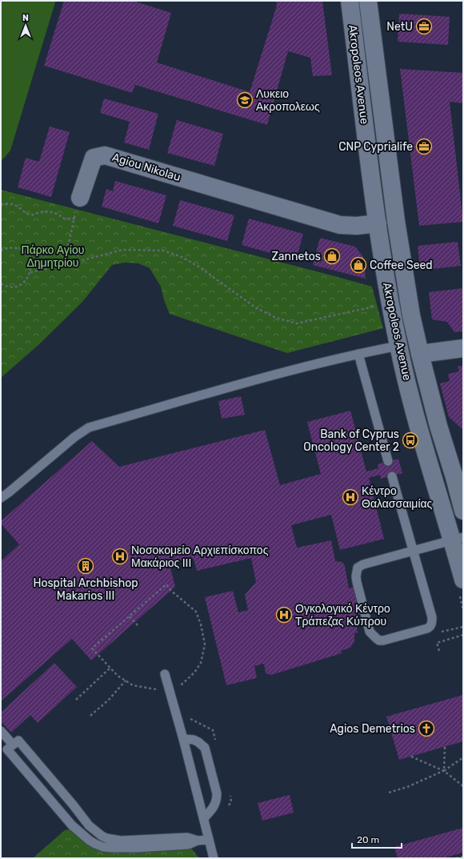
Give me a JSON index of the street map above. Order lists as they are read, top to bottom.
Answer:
{
  "streets": {
    "main road": ["Akropoleos Avenue", "Agiou Nikolau"]
  },
  "crossings": [
    ["Akropoleos Avenue", "Agiou Nikolau"]
  ],
  "parks": ["Πάρκο Αγίου Δημητρίου"],
  "places": {
    "office": ["NetU", "CNP Cyprialife"],
    "school or university": ["Λυκειο Ακροπολεως"],
    "shop": ["Zannetos", "Coffee Seed"],
    "bus stop": ["Bank of Cyprus Oncology Center 2"],
    "hospital": ["Κέντρο Θαλασσαιμίας", "Νοσοκομείο Αρχιεπίσκοπος Μακάριος ΙΙΙ", "Ογκολογικό Κέντρο Τράπεζας Κύπρου"],
    "building": ["Hospital Archbishop Makarios III"],
    "church": ["Agios Demetrios"]
  },
  "scale_bar": "20 m",
  "north": "top"
}
